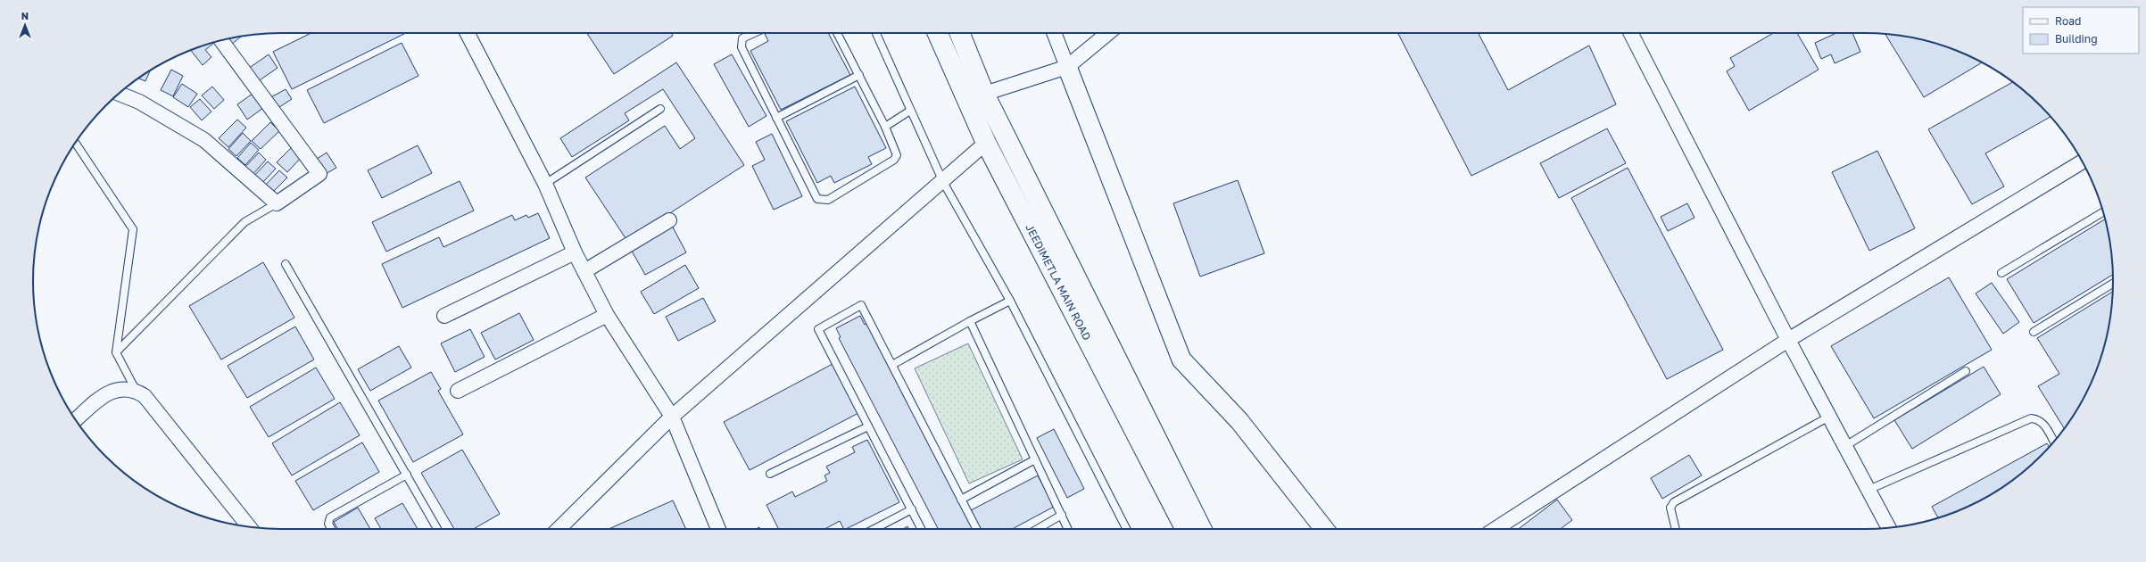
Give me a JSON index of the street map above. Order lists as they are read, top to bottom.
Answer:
{
  "streets": {
    "main road": ["JEEDIMETLA MAIN ROAD"]
  },
  "legend": ["Road", "Building"],
  "north": "top"
}
